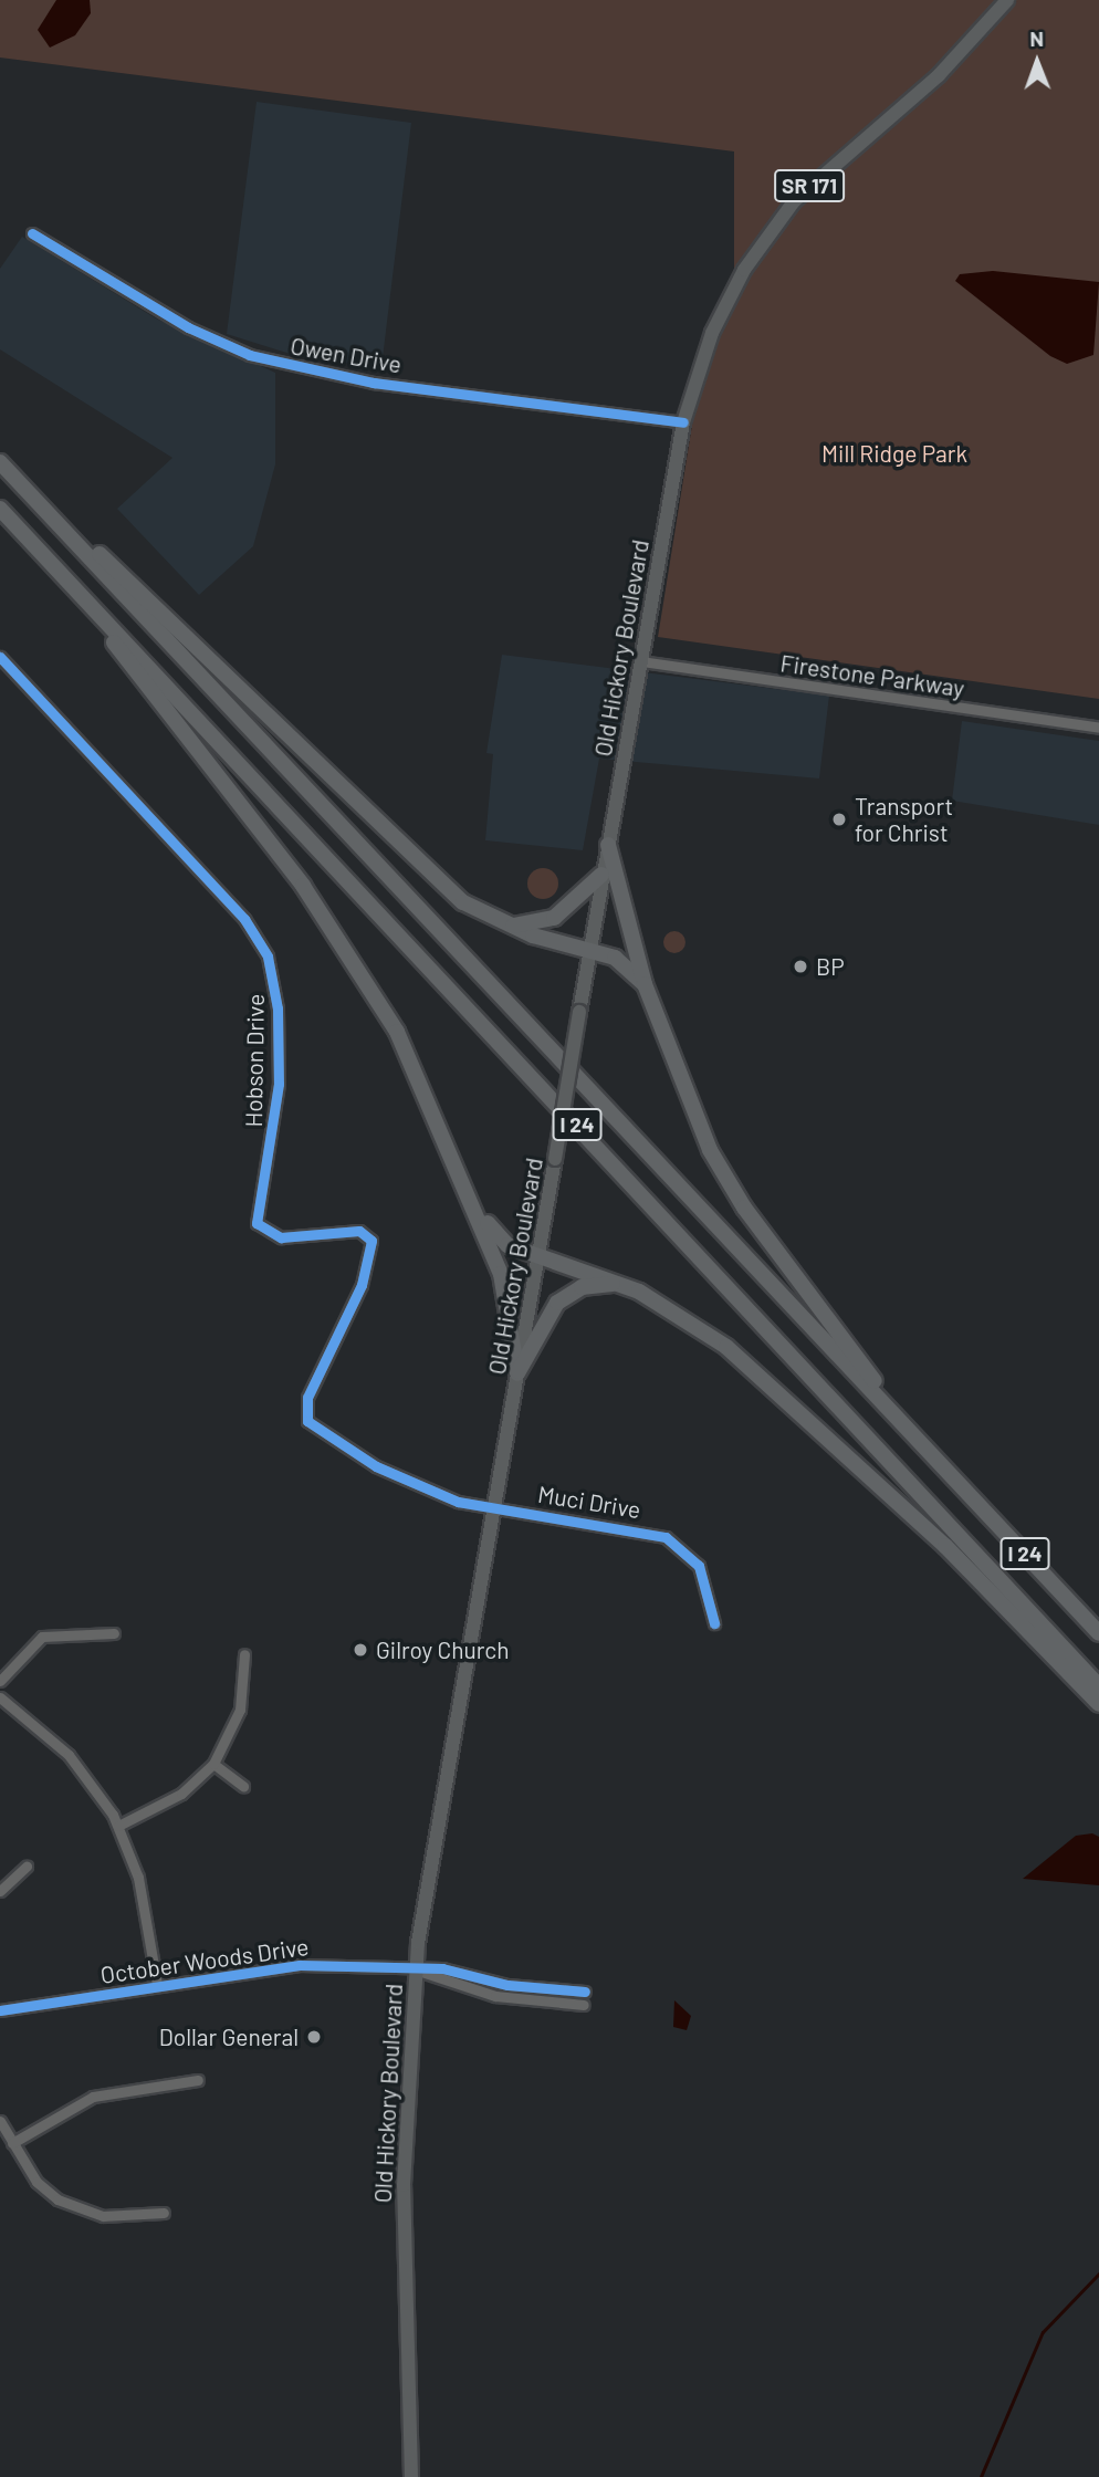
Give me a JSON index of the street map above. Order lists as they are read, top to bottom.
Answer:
{
  "streets": {
    "highway": ["I 24"],
    "main road": ["SR 171", "Old Hickory Boulevard"],
    "street": [
      "Owen Drive",
      "Firestone Parkway",
      "Hobson Drive",
      "Muci Drive",
      "October Woods Drive"
    ]
  },
  "crossings": [
    ["Owen Drive", "Old Hickory Boulevard"],
    ["Old Hickory Boulevard", "Firestone Parkway"],
    ["Old Hickory Boulevard", "Hobson Drive"],
    ["Old Hickory Boulevard", "Muci Drive"],
    ["Old Hickory Boulevard", "October Woods Drive"],
    ["Hobson Drive", "Muci Drive"]
  ],
  "parks": ["Mill Ridge Park"],
  "places": [
    "Transport for Christ",
    "BP",
    "Gilroy Church",
    "Dollar General"
  ],
  "north": "top"
}
